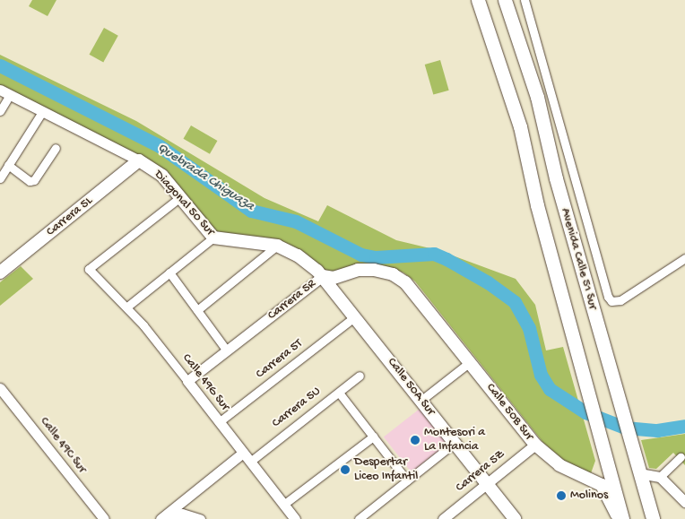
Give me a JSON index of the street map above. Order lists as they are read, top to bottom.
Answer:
{
  "streets": {
    "main road": [
      "Diagonal 50 Sur",
      "Carrera 5L",
      "Avenida Calle 51 Sur",
      "Carrera 5R",
      "Calle 50A Sur",
      "Calle 50B Sur"
    ],
    "street": [
      "Carrera 5T",
      "Calle 49G Sur",
      "Carrera 5U",
      "Calle 49C Sur",
      "Carrera 5Z"
    ]
  },
  "crossings": [
    ["Diagonal 50 Sur", "Carrera 5L"],
    ["Diagonal 50 Sur", "Carrera 5R"],
    ["Diagonal 50 Sur", "Calle 49G Sur"],
    ["Diagonal 50 Sur", "Calle 50A Sur"],
    ["Carrera 5R", "Calle 49G Sur"],
    ["Carrera 5R", "Calle 50A Sur"],
    ["Carrera 5R", "Calle 50B Sur"],
    ["Carrera 5T", "Calle 49G Sur"],
    ["Carrera 5T", "Calle 50A Sur"],
    ["Calle 49G Sur", "Carrera 5U"],
    ["Calle 50A Sur", "Carrera 5Z"],
    ["Calle 50B Sur", "Carrera 5Z"]
  ],
  "water": ["Quebrada Chiguaza"],
  "places": ["Montesori a La Infancia", "Despertar Liceo Infantil", "Molinos"]
}
